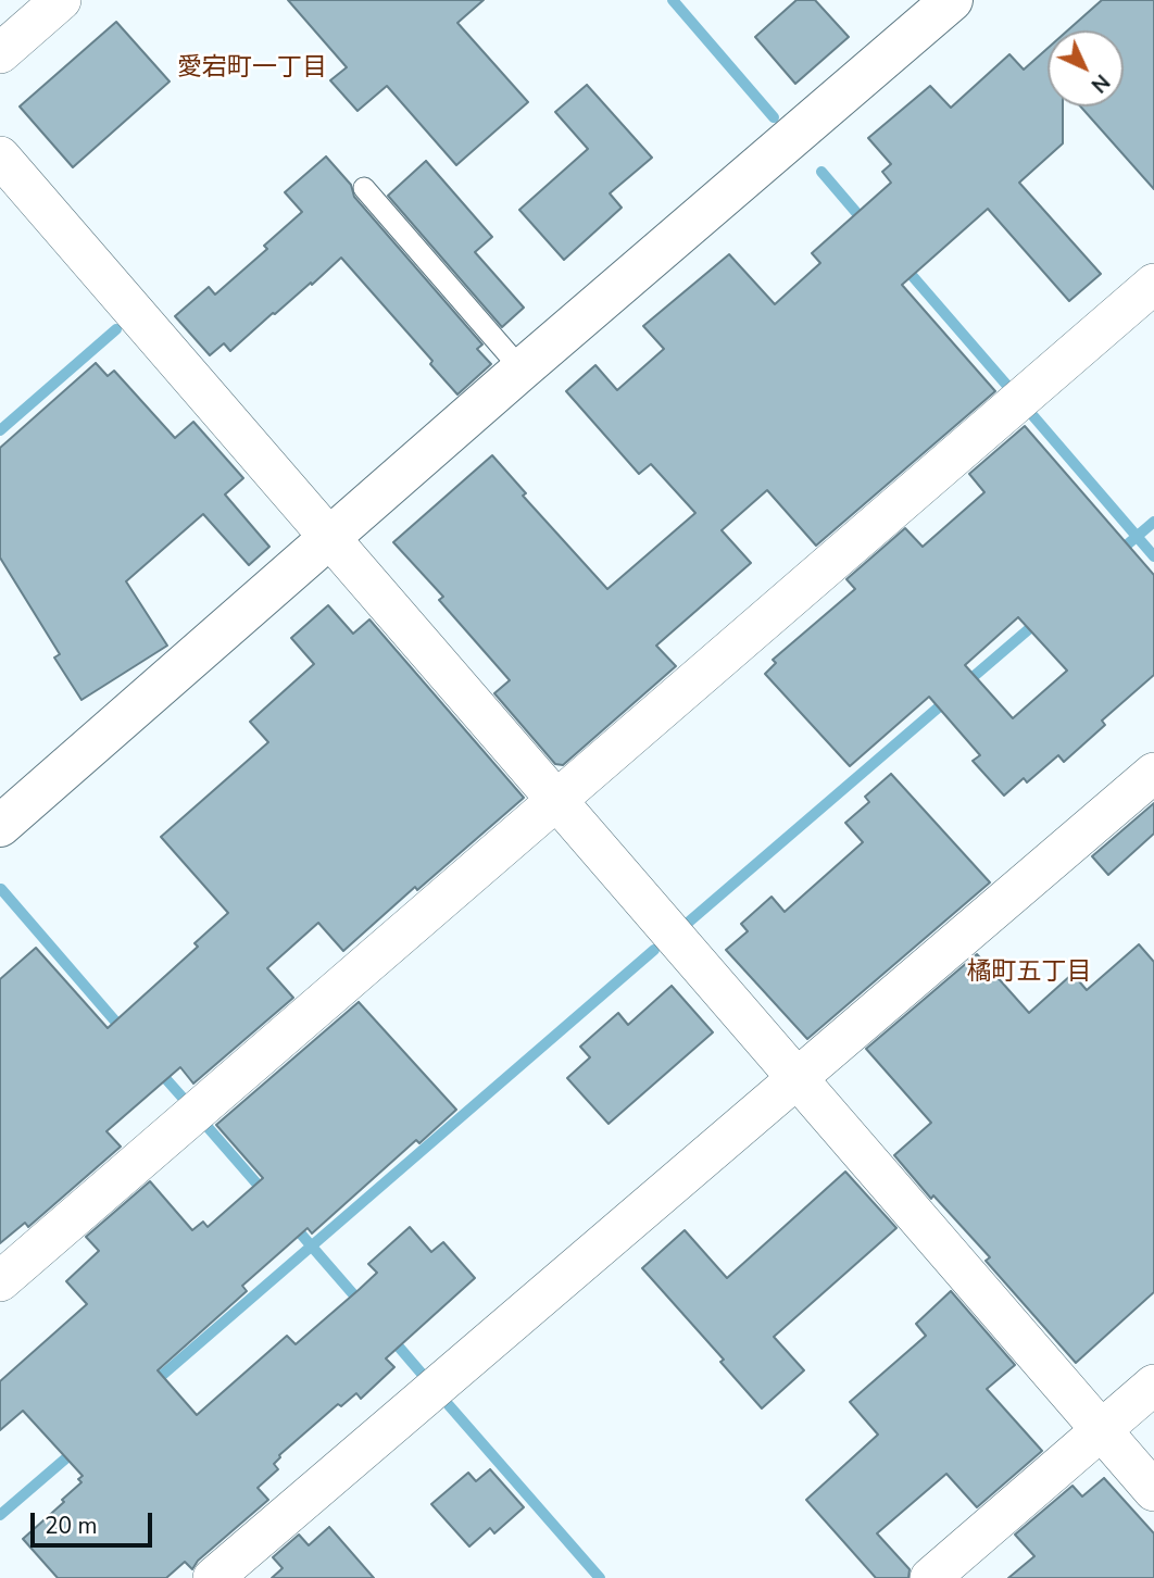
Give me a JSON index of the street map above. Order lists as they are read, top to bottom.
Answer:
{
  "districts": ["愛宕町一丁目", "橘町五丁目"],
  "scale_bar": "20 m",
  "north": "bottom right"
}
